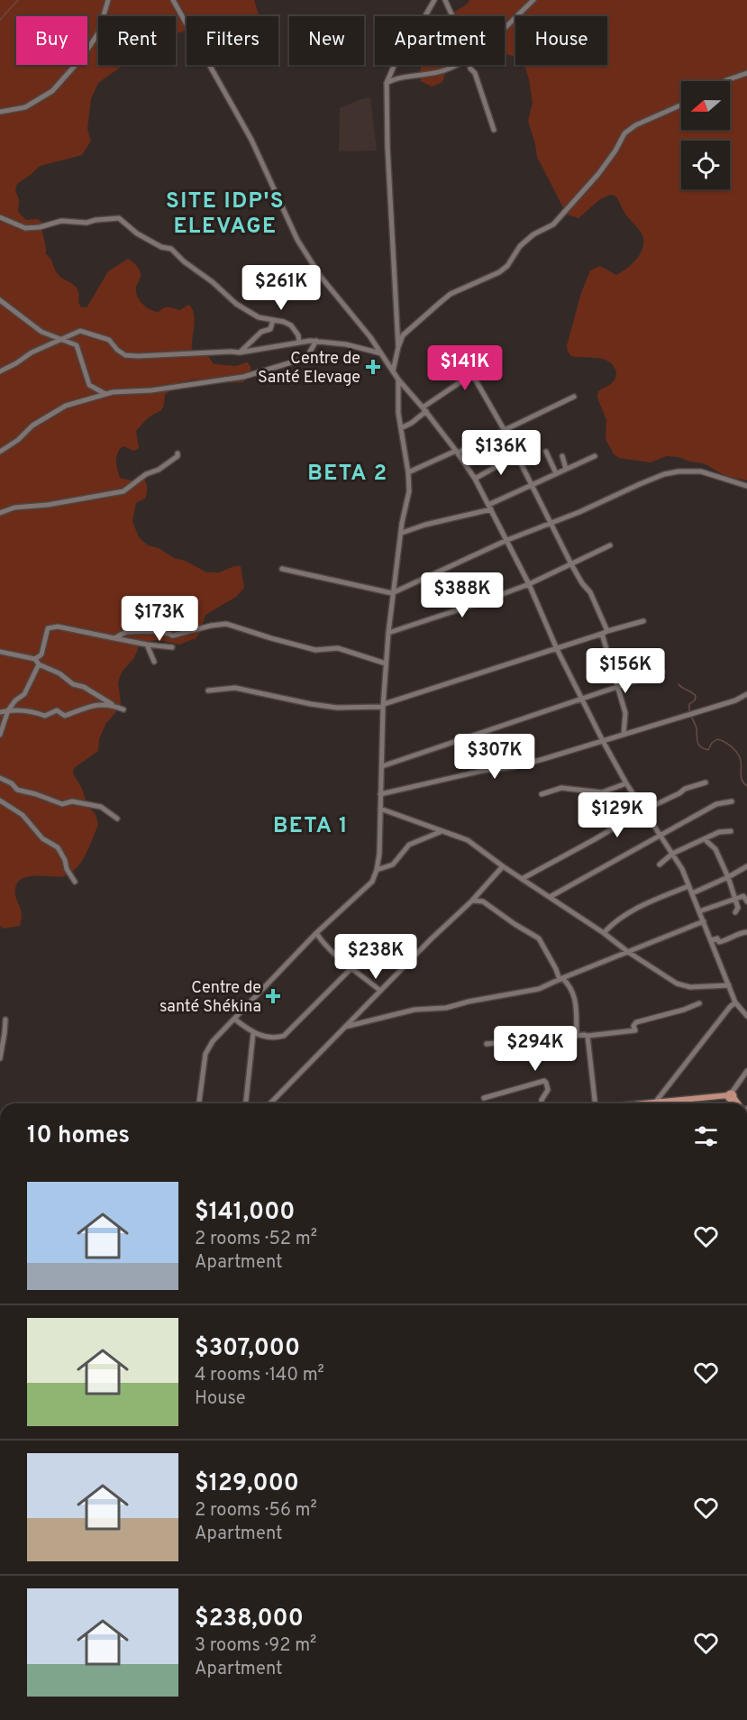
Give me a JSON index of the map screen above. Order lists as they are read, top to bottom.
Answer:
{
  "districts": ["SITE IDP'S ELEVAGE", "BETA 2", "BETA 1"],
  "places": {
    "health": ["Centre de Santé Elevage", "Centre de santé Shékina"]
  },
  "north": "left",
  "page": {
    "chip": [
      "Buy",
      "Rent",
      "Filters",
      "New",
      "Apartment",
      "House"
    ],
    "price": [
      "$261K",
      "$141K",
      "$136K",
      "$388K",
      "$173K",
      "$156K",
      "$307K",
      "$129K",
      "$238K",
      "$294K"
    ],
    "heading": "10 homes",
    "list": [
      {
        "name": "$141,000",
        "note": "2 rooms · 52 m² · Apartment"
      },
      {
        "name": "$307,000",
        "note": "4 rooms · 140 m² · House"
      },
      {
        "name": "$129,000",
        "note": "2 rooms · 56 m² · Apartment"
      },
      {
        "name": "$238,000",
        "note": "3 rooms · 92 m² · Apartment"
      }
    ]
  }
}
